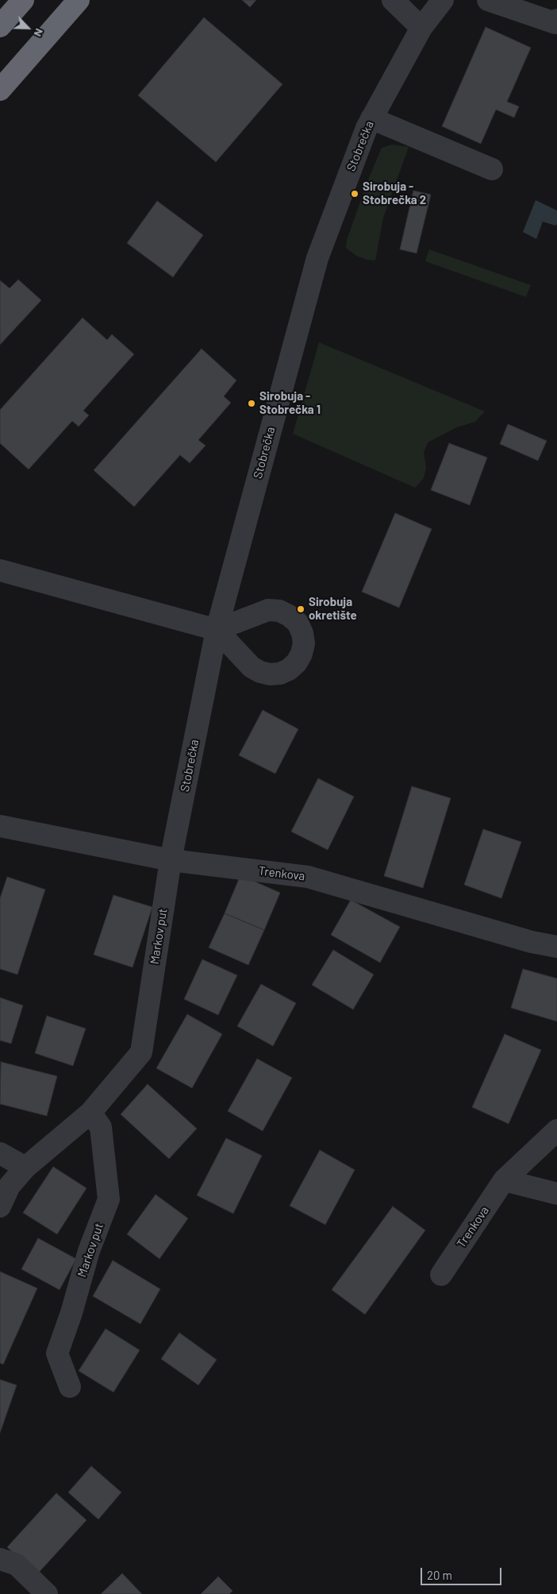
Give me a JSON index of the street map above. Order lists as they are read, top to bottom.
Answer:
{
  "streets": {
    "street": ["Stobrečka", "Trenkova", "Markov put"]
  },
  "crossings": [
    ["Stobrečka", "Trenkova"],
    ["Stobrečka", "Markov put"],
    ["Trenkova", "Markov put"]
  ],
  "places": ["Sirobuja - Stobrečka 2", "Sirobuja - Stobrečka 1", "Sirobuja okretište"],
  "scale_bar": "20 m",
  "north": "bottom right"
}
